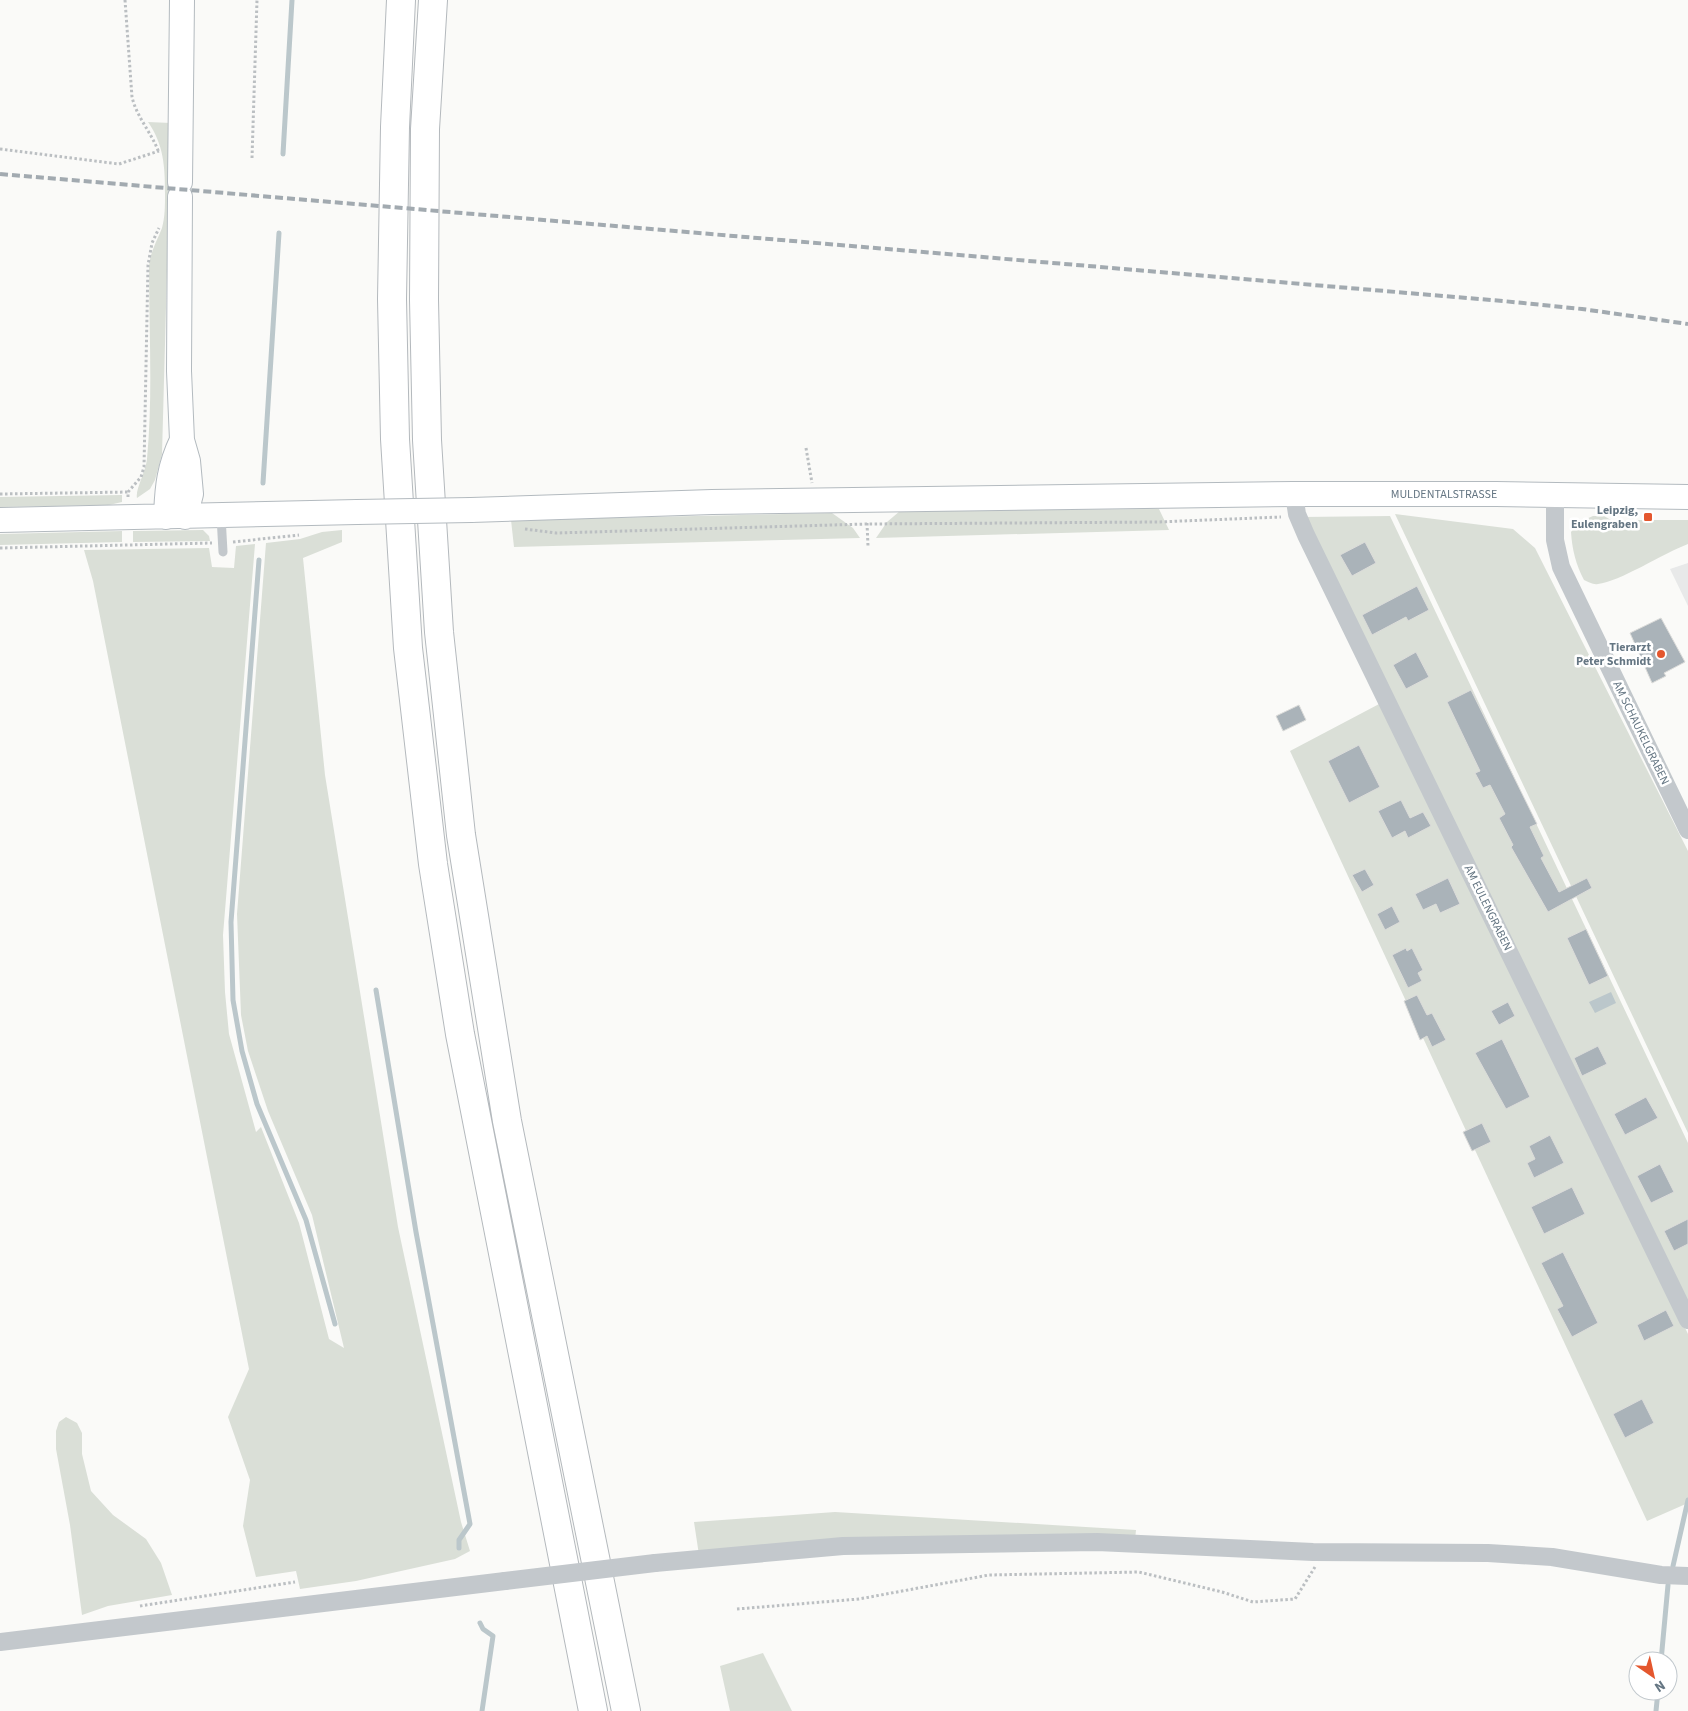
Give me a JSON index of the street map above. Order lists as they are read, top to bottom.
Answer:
{
  "streets": {
    "main road": ["MULDENTALSTRASSE"],
    "street": ["AM SCHAUKELGRABEN", "AM EULENGRABEN"]
  },
  "crossings": [
    ["MULDENTALSTRASSE", "AM SCHAUKELGRABEN"],
    ["MULDENTALSTRASSE", "AM EULENGRABEN"]
  ],
  "places": {
    "transit": ["Leipzig, Eulengraben"],
    "other": ["Tierarzt Peter Schmidt"]
  },
  "north": "bottom right"
}
